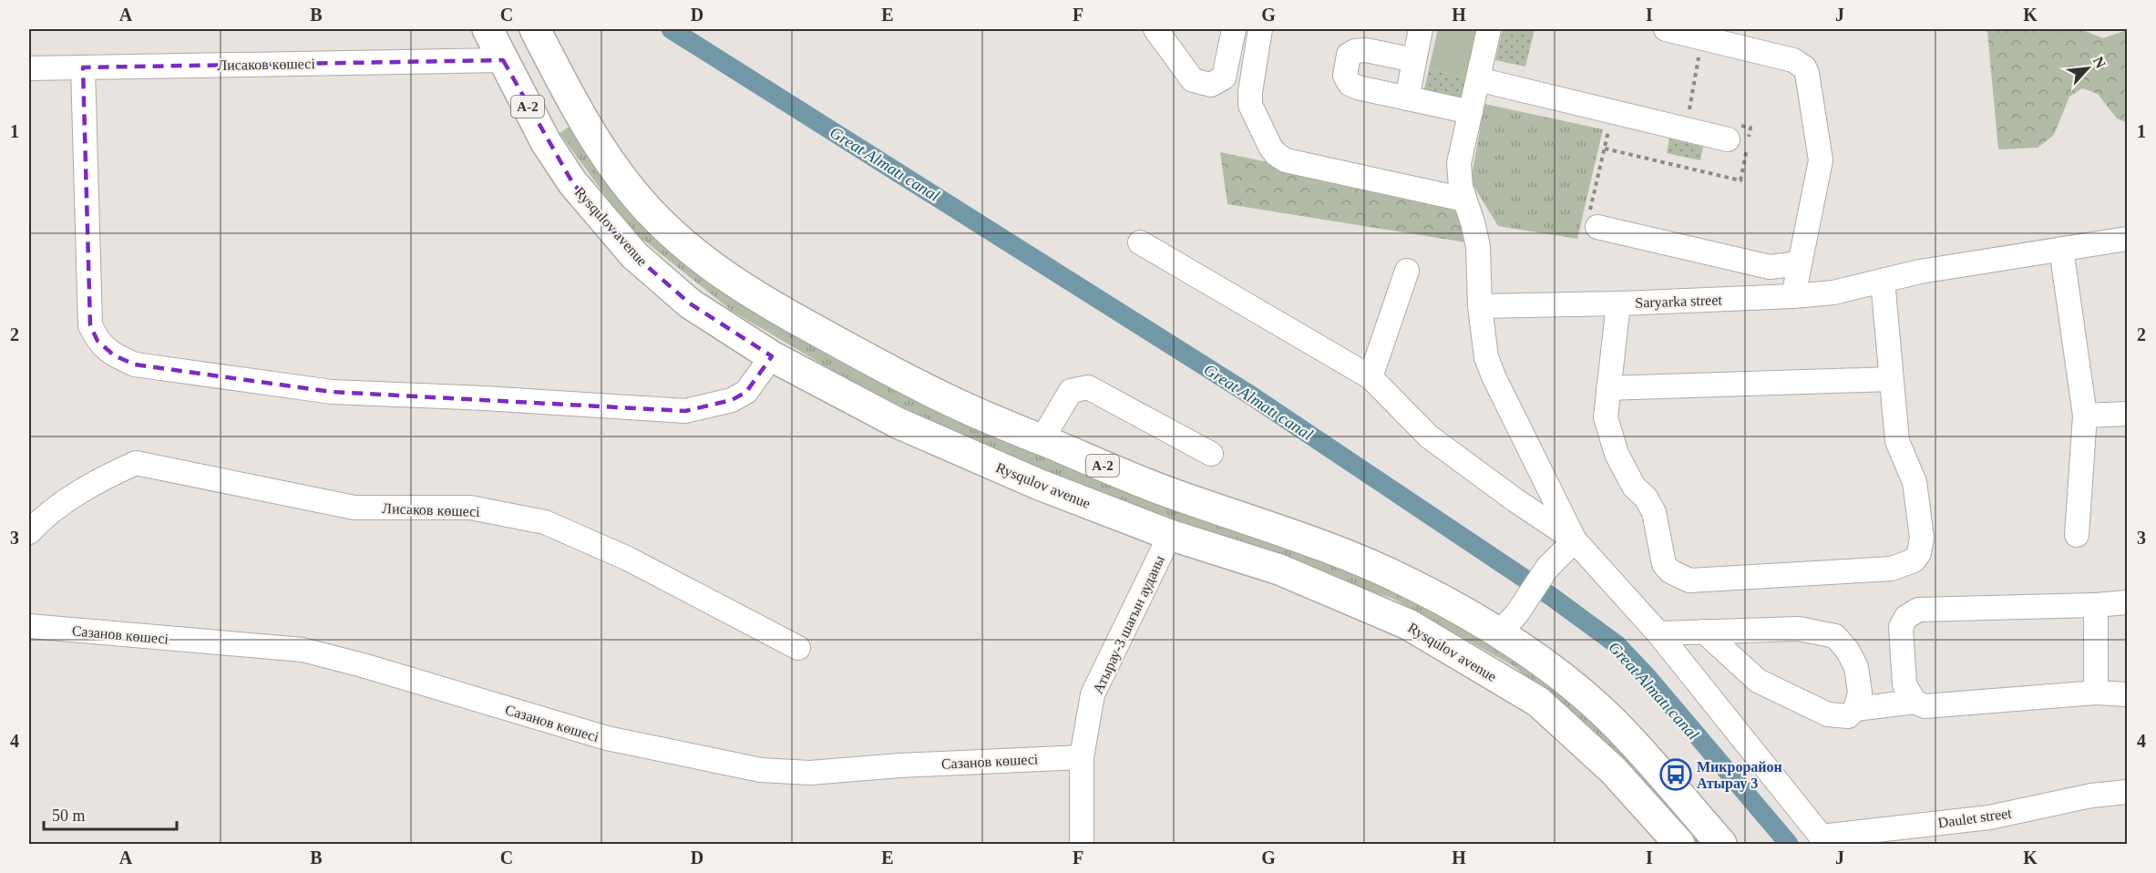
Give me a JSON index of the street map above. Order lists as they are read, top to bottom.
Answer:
{
  "streets": {
    "main road": ["A-2", "Rysqulov avenue"],
    "street": [
      "Лисаков көшесі",
      "Saryarka street",
      "Атырау-3 шағын ауданы",
      "Сазанов көшесі",
      "Daulet street"
    ]
  },
  "crossings": [
    ["Лисаков көшесі", "Rysqulov avenue"],
    ["Rysqulov avenue", "Атырау-3 шағын ауданы"],
    ["Атырау-3 шағын ауданы", "Сазанов көшесі"]
  ],
  "water": ["Great Almatı canal"],
  "places": {
    "bus stop": ["Микрорайон Атырау 3"]
  },
  "scale_bar": "50 m",
  "north": "top right",
  "grid": {
    "columns": [
      "A",
      "B",
      "C",
      "D",
      "E",
      "F",
      "G",
      "H",
      "I",
      "J",
      "K"
    ],
    "rows": [
      "1",
      "2",
      "3",
      "4"
    ]
  }
}
